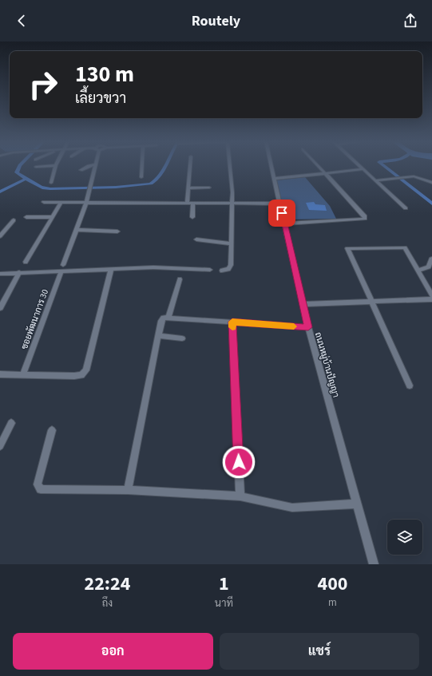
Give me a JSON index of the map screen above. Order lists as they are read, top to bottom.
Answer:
{
  "streets": {
    "street": ["ซอยพัฒนาการ 30", "ถนนหมู่บ้านปัญญา"]
  },
  "page": {
    "header": "Routely",
    "turn": ["130 m", "เลี้ยวขวา"],
    "eta": [
      "22:24",
      "ถึง",
      "1",
      "นาที",
      "400",
      "m"
    ],
    "buttons": ["ออก", "แชร์"]
  }
}
